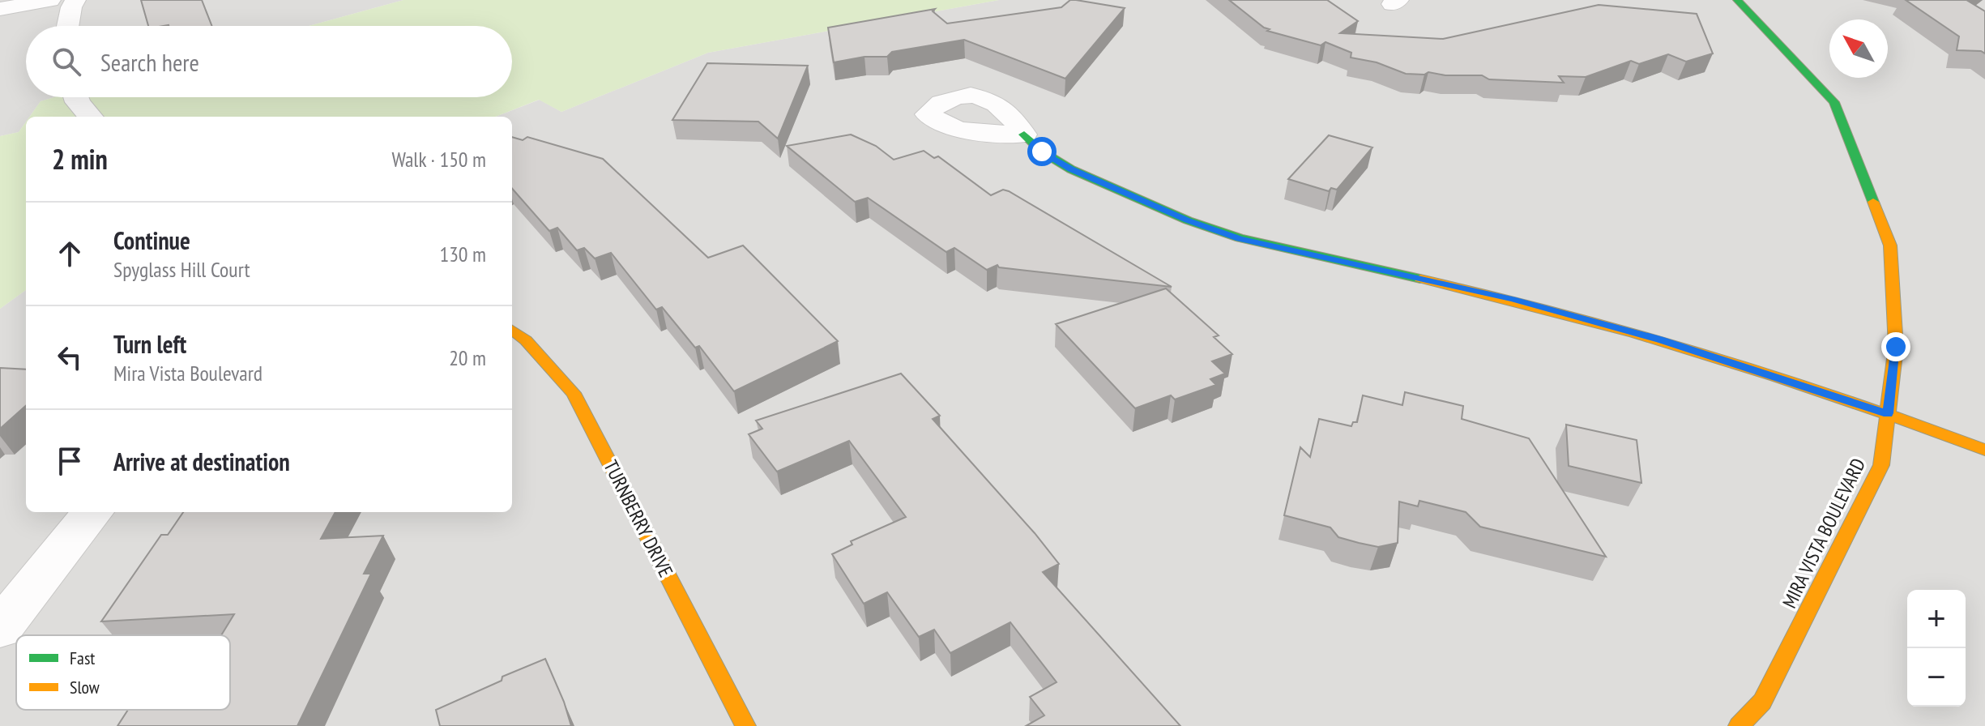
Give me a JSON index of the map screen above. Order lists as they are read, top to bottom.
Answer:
{
  "streets": {
    "street": ["TURNBERRY DRIVE", "MIRA VISTA BOULEVARD"]
  },
  "legend": ["Fast", "Slow"],
  "north": "top left",
  "page": {
    "search": "Search here",
    "heading": ["2 min", "Walk · 150 m"],
    "list": [
      ["Continue", "Spyglass Hill Court", "130 m"],
      ["Turn left", "Mira Vista Boulevard", "20 m"],
      "Arrive at destination"
    ],
    "map_buttons": ["+", "−"]
  }
}
